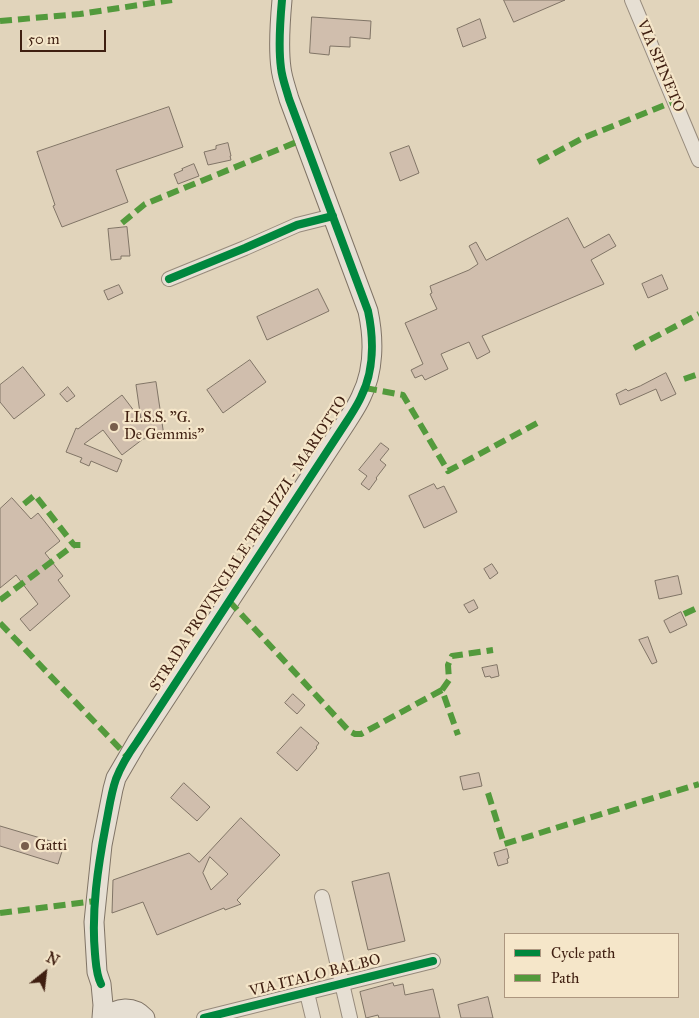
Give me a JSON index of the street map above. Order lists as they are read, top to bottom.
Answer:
{
  "streets": {
    "main road": ["STRADA PROVINCIALE TERLIZZI - MARIOTTO"],
    "street": ["VIA SPINETO", "VIA ITALO BALBO"]
  },
  "places": ["I.I.S.S. \"G. De Gemmis\"", "Gatti"],
  "legend": ["Cycle path", "Path"],
  "scale_bar": "50 m",
  "north": "top right"
}
